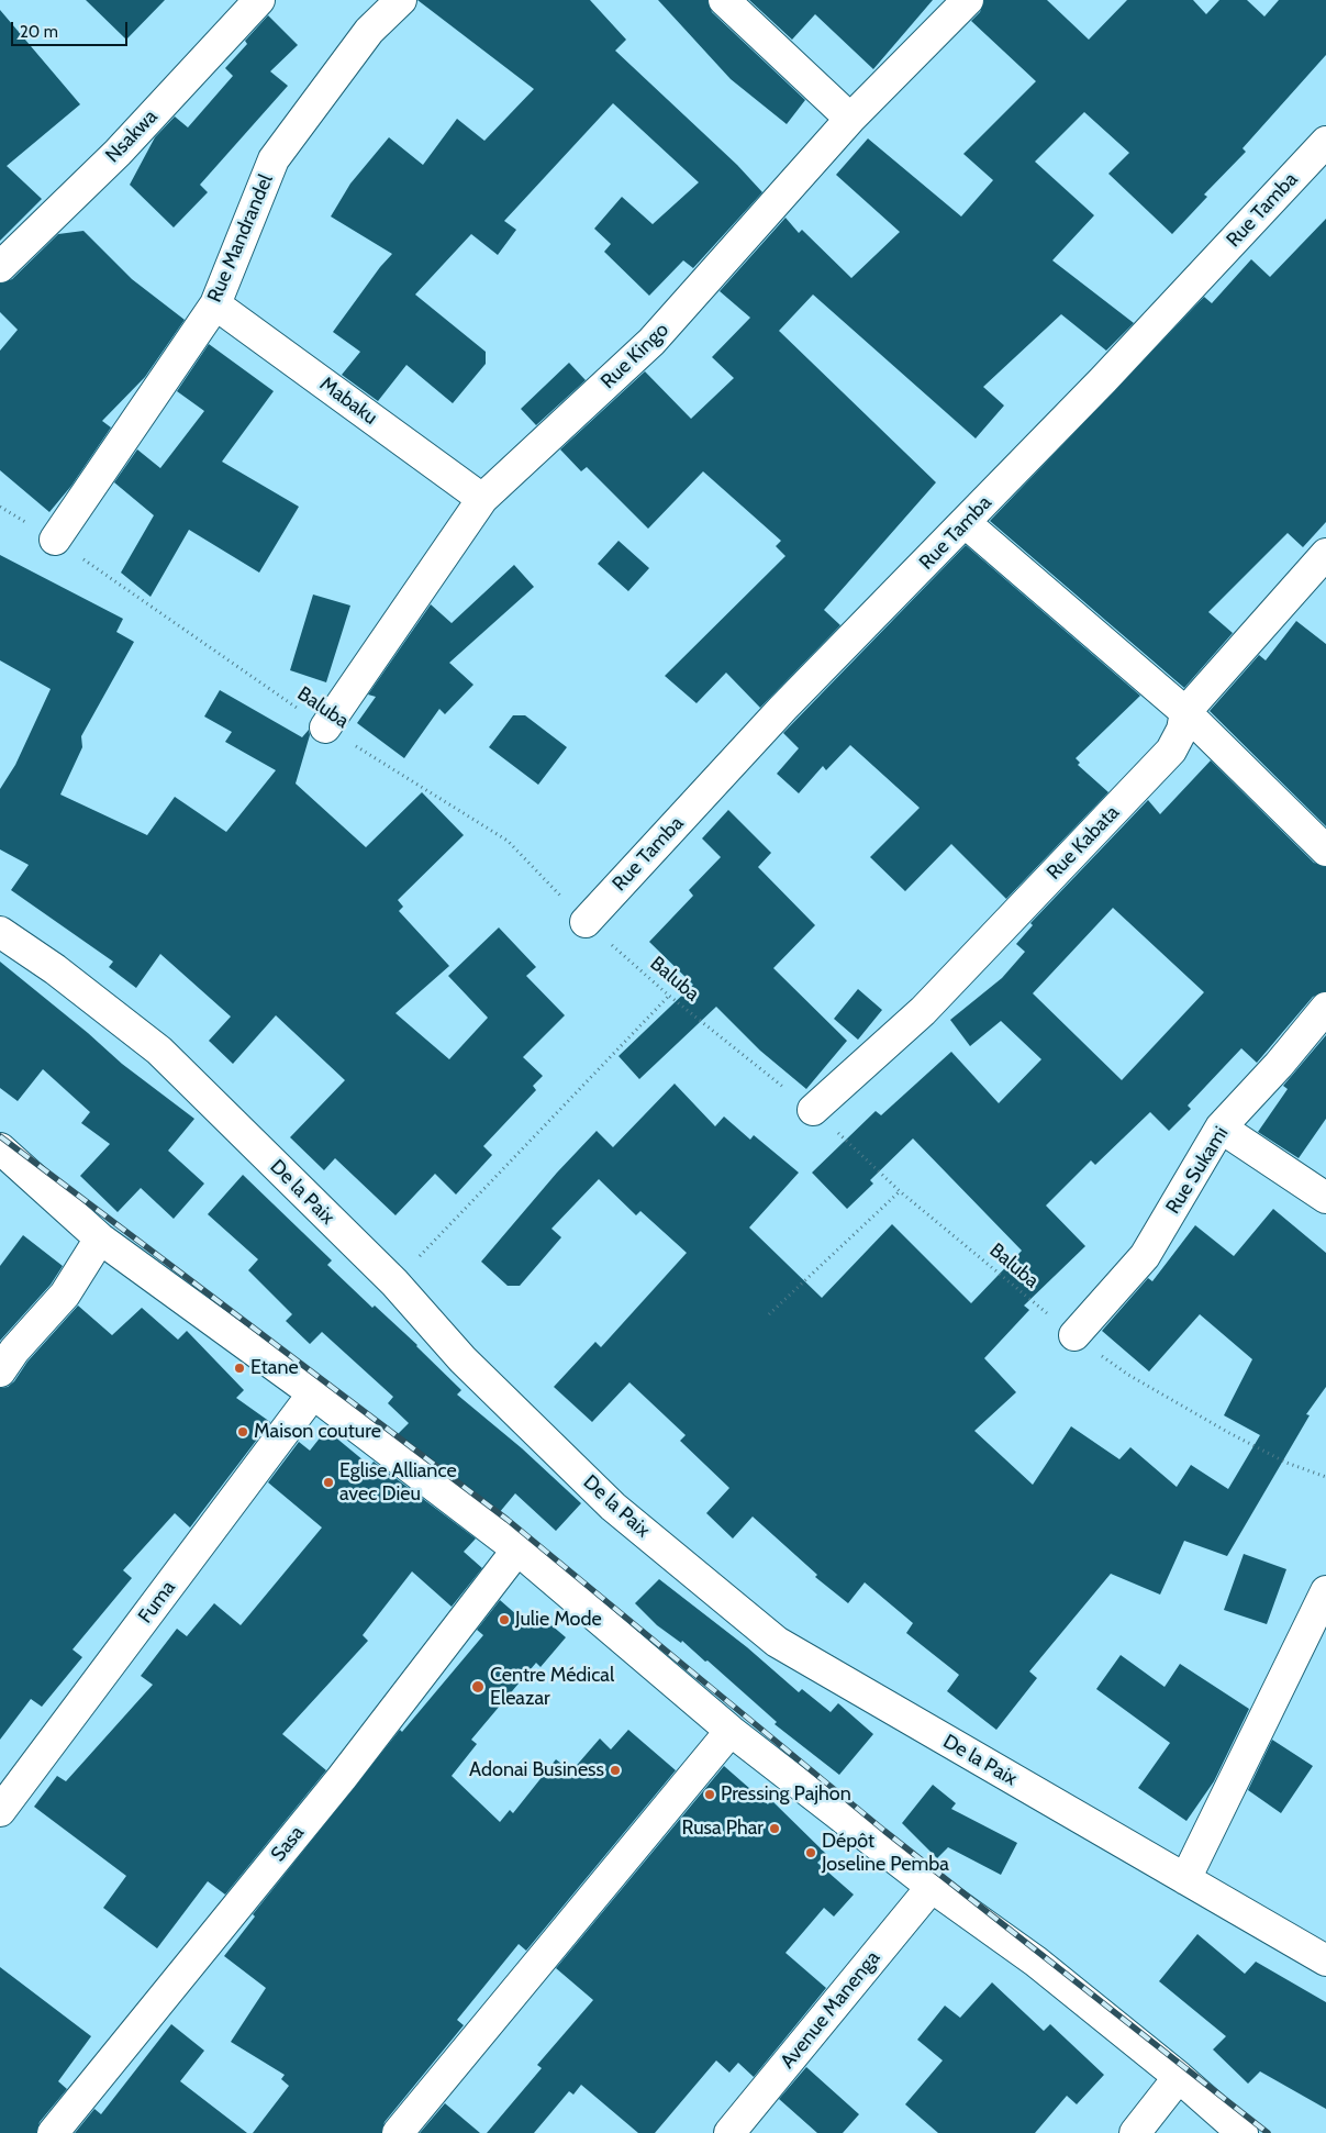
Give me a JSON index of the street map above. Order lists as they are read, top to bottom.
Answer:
{
  "streets": {
    "street": [
      "Nsakwa",
      "Rue Tamba",
      "Rue Mandrandel",
      "Rue Kingo",
      "Mabaku",
      "Rue Kabata",
      "Rue Sukami",
      "De la Paix",
      "Fuma",
      "Sasa",
      "Avenue Manenga"
    ],
    "path": ["Baluba"]
  },
  "crossings": [
    ["Rue Tamba", "Baluba"],
    ["Rue Mandrandel", "Mabaku"],
    ["Rue Mandrandel", "Baluba"],
    ["Rue Kingo", "Mabaku"],
    ["Rue Kingo", "Baluba"],
    ["Baluba", "Rue Kabata"],
    ["Baluba", "Rue Sukami"]
  ],
  "places": [
    "Etane",
    "Maison couture",
    "Eglise Alliance avec Dieu",
    "Julie Mode",
    "Centre Médical Eleazar",
    "Adonai Business",
    "Pressing Pajhon",
    "Rusa Phar",
    "Dépôt Joseline Pemba"
  ],
  "scale_bar": "20 m"
}
